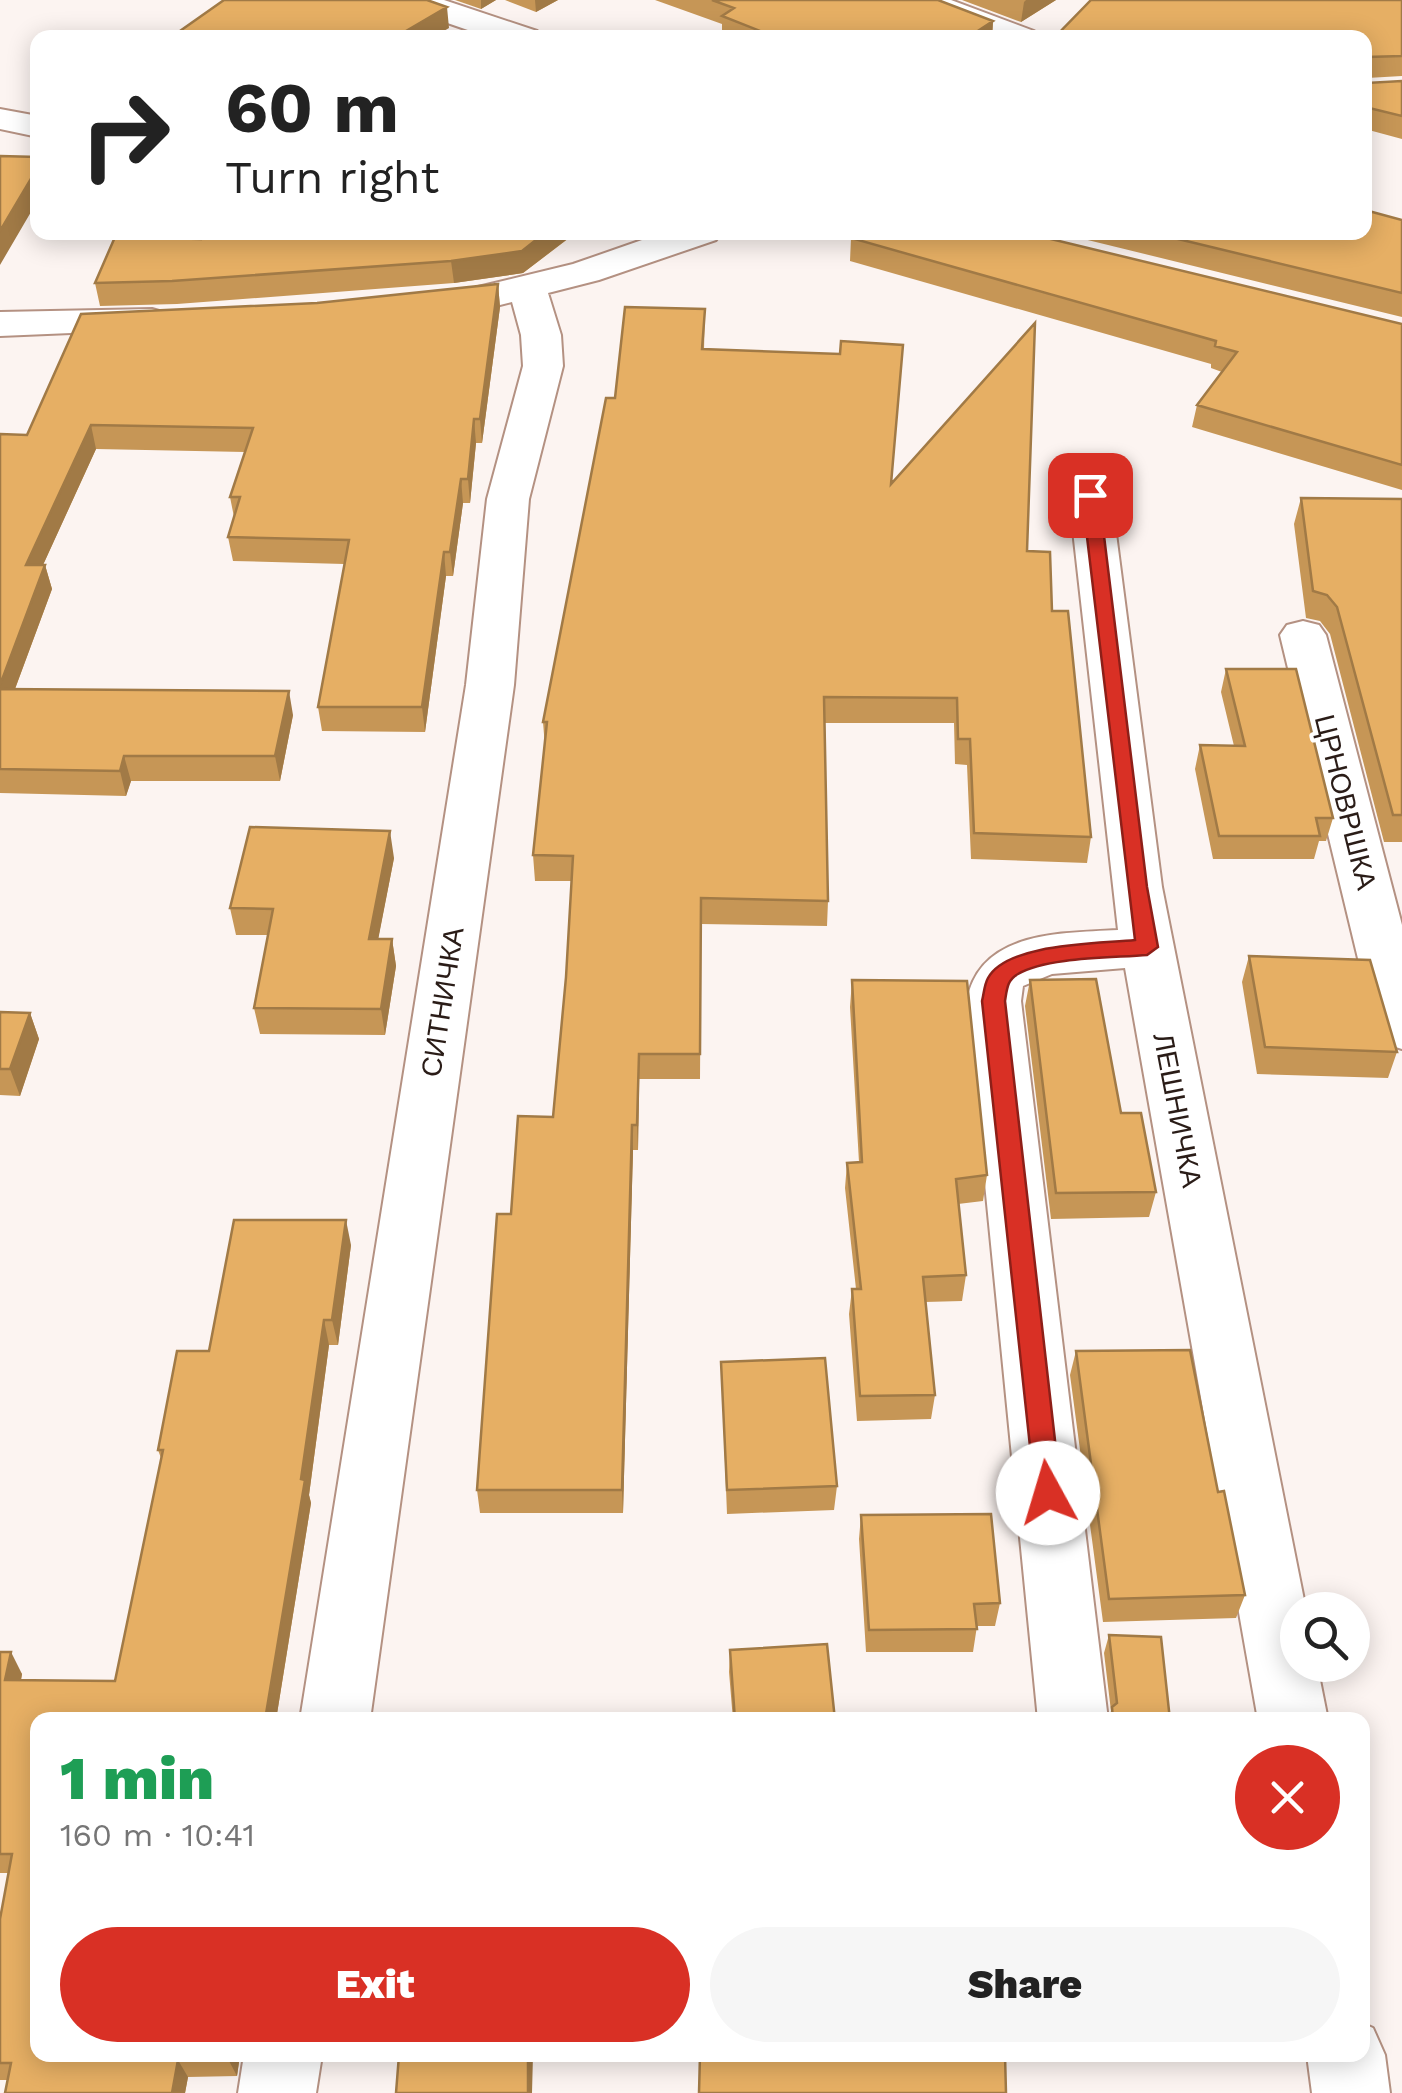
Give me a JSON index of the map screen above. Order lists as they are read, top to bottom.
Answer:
{
  "streets": {
    "street": ["ЦРНОВРШКА", "СИТНИЧКА", "ЛЕШНИЧКА"]
  },
  "page": {
    "turn": ["60 m", "Turn right"],
    "heading": ["1 min", "160 m · 10:41"],
    "buttons": ["Exit", "Share"]
  }
}
